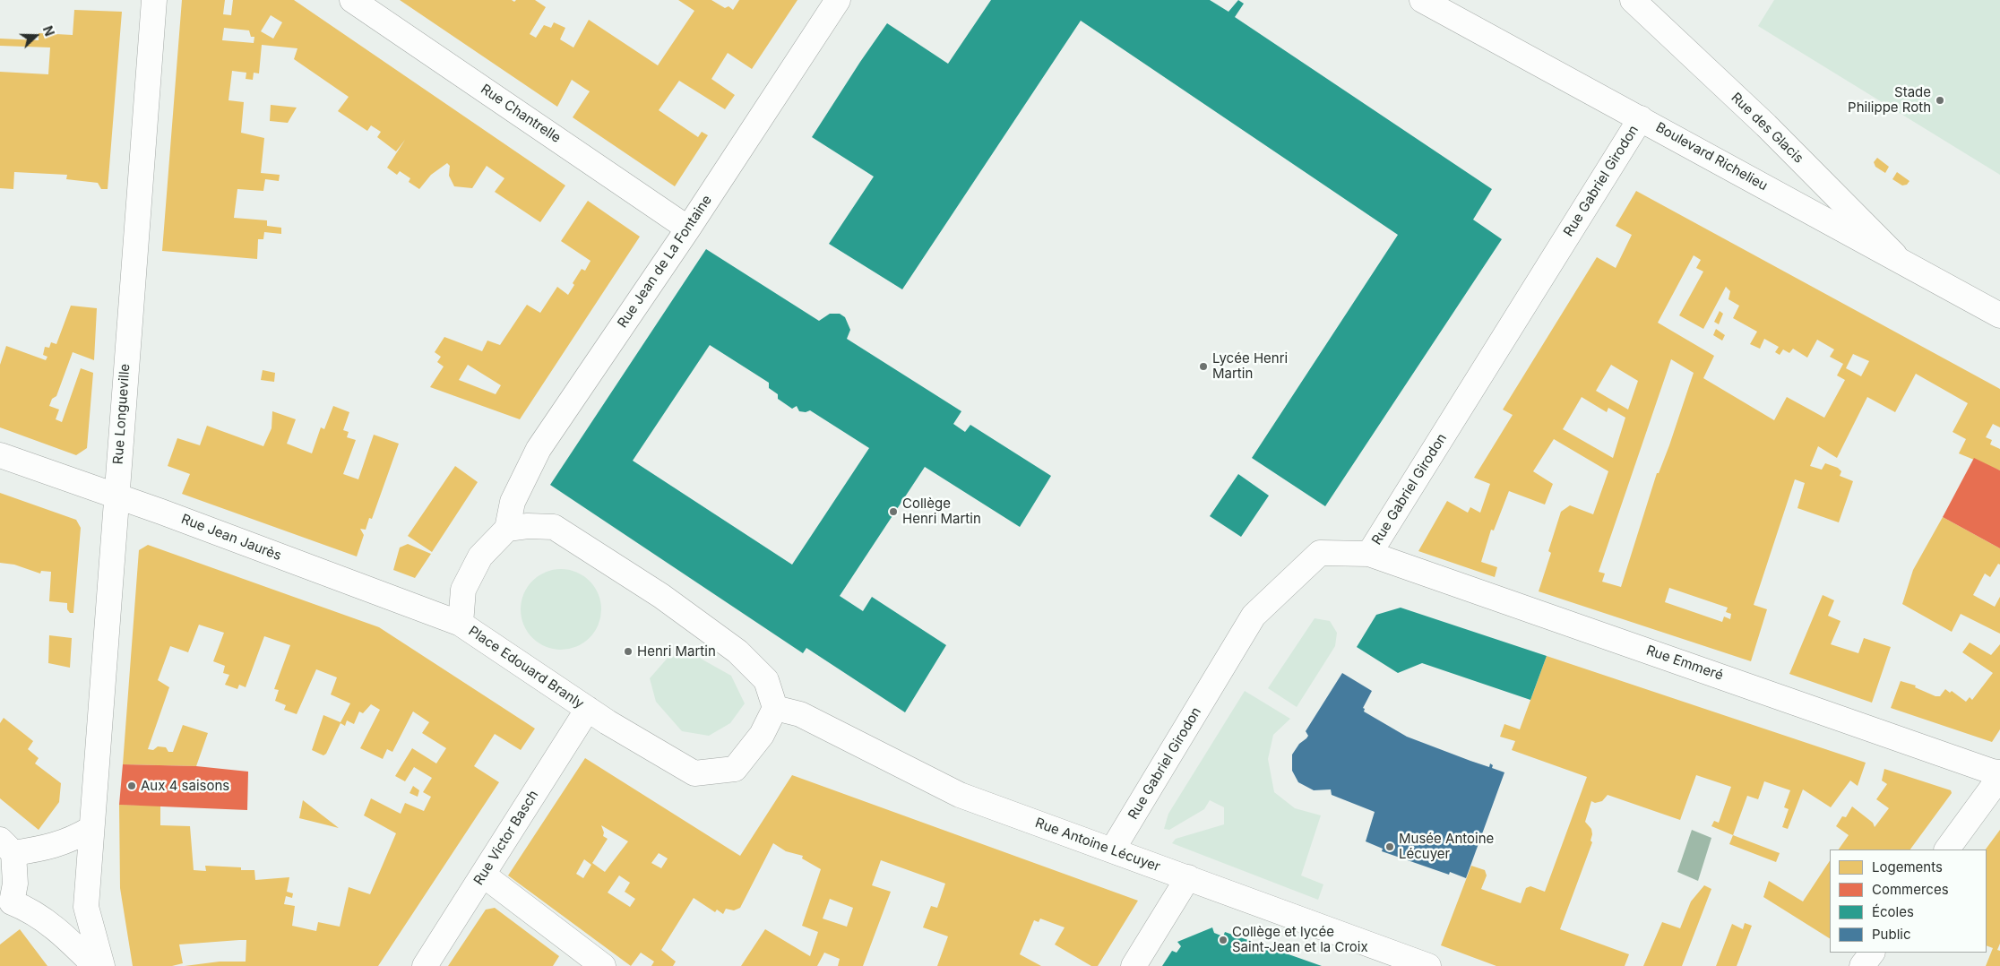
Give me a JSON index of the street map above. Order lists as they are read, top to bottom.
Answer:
{
  "streets": {
    "street": [
      "Rue Chantrelle",
      "Rue des Glacis",
      "Boulevard Richelieu",
      "Rue Gabriel Girodon",
      "Rue Jean de La Fontaine",
      "Rue Longueville",
      "Rue Jean Jaurès",
      "Rue Emmeré",
      "Place Edouard Branly",
      "Rue Victor Basch",
      "Rue Antoine Lécuyer"
    ]
  },
  "crossings": [
    ["Rue Chantrelle", "Rue Jean de La Fontaine"],
    ["Rue des Glacis", "Boulevard Richelieu"],
    ["Boulevard Richelieu", "Rue Gabriel Girodon"],
    ["Rue Gabriel Girodon", "Rue Emmeré"],
    ["Rue Gabriel Girodon", "Rue Antoine Lécuyer"],
    ["Rue Jean de La Fontaine", "Place Edouard Branly"],
    ["Rue Longueville", "Rue Jean Jaurès"],
    ["Rue Jean Jaurès", "Place Edouard Branly"],
    ["Place Edouard Branly", "Rue Victor Basch"],
    ["Place Edouard Branly", "Rue Antoine Lécuyer"]
  ],
  "places": [
    "Stade Philippe Roth",
    "Lycée Henri Martin",
    "Collège Henri Martin",
    "Henri Martin",
    "Aux 4 saisons",
    "Musée Antoine Lécuyer",
    "Collège et lycée Saint-Jean et la Croix"
  ],
  "legend": [
    "Logements",
    "Commerces",
    "Écoles",
    "Public"
  ],
  "north": "right"
}
